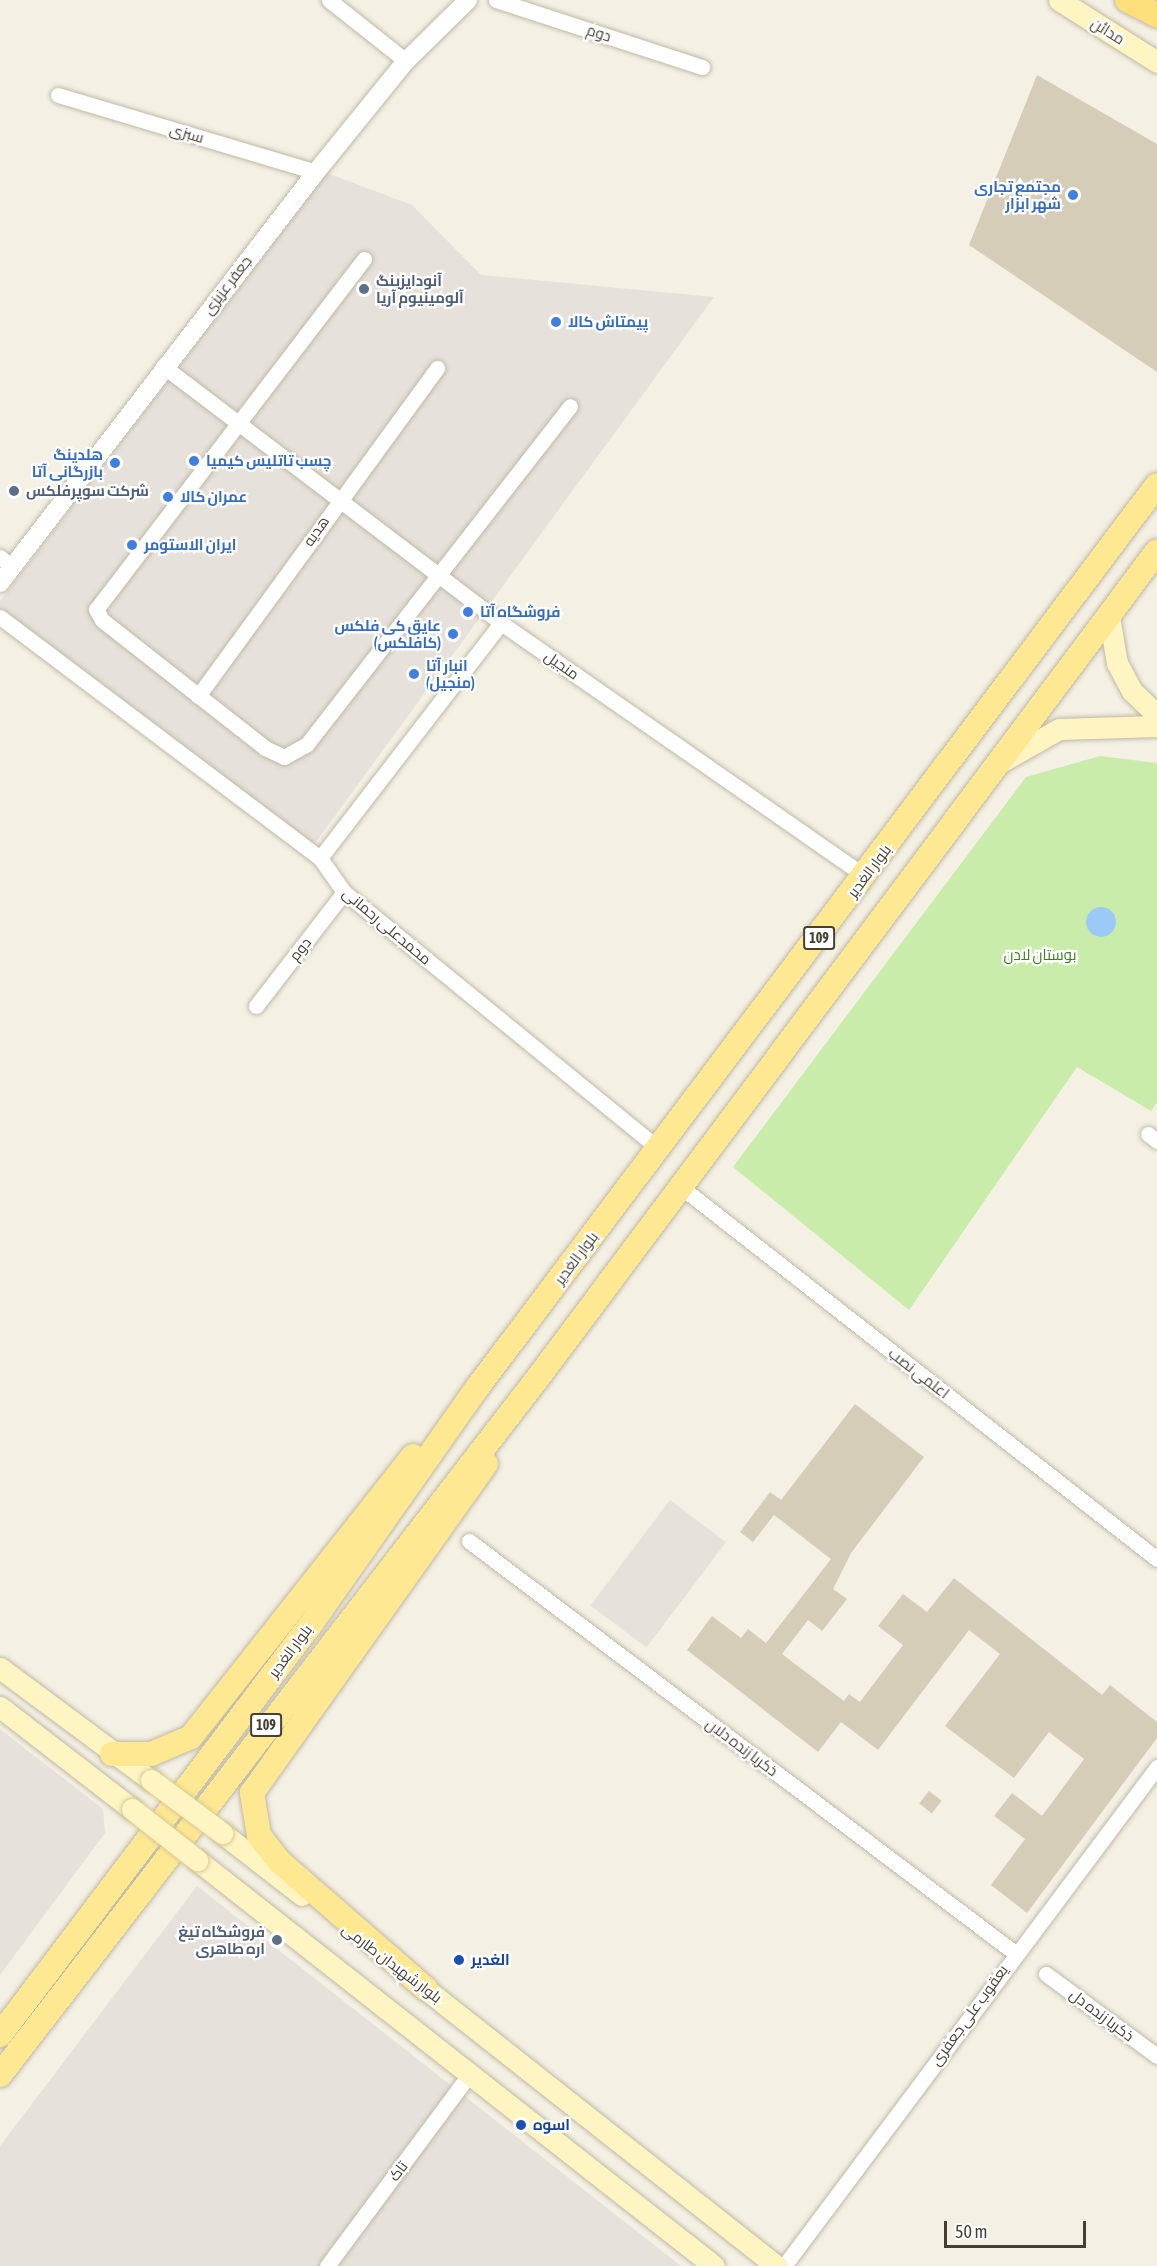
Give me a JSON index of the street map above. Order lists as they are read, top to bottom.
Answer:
{
  "streets": {
    "main road": [
      "مدائن",
      "بلوار الغدیر",
      "109",
      "بلوار شهیدان طارمی"
    ],
    "street": [
      "دوم",
      "سبزی",
      "جعفر عزیزی",
      "هدیه",
      "منجیل",
      "محمدعلی رحمانی",
      "اعلمی نصب",
      "ذکریا زنده دلان",
      "یعقوب علی جعفری",
      "ذکریا زنده دل",
      "تاک"
    ]
  },
  "crossings": [
    ["دوم", "محمدعلی رحمانی"],
    ["سبزی", "جعفر عزیزی"],
    ["جعفر عزیزی", "منجیل"],
    ["هدیه", "منجیل"],
    ["منجیل", "بلوار الغدیر"],
    ["بلوار الغدیر", "محمدعلی رحمانی"],
    ["بلوار الغدیر", "اعلمی نصب"],
    ["ذکریا زنده دلان", "یعقوب علی جعفری"]
  ],
  "parks": ["بوستان لادن"],
  "places": [
    "مجتمع تجاری شهر ابزار",
    "آنودایزینگ آلومینیوم آریا",
    "پیمتاش کالا",
    "چسب تاتلیس کیمیا",
    "هلدینگ بازرگانی آتا",
    "شرکت سوپرفلکس",
    "عمران کالا",
    "ایران الاستومر",
    "فروشگاه آتا",
    "عایق کی فلکس (کافلکس)",
    "انبار آتا (منجیل)",
    "فروشگاه تیغ اره طاهری",
    "الغدیر",
    "اسوه"
  ],
  "scale_bar": "50 m"
}
